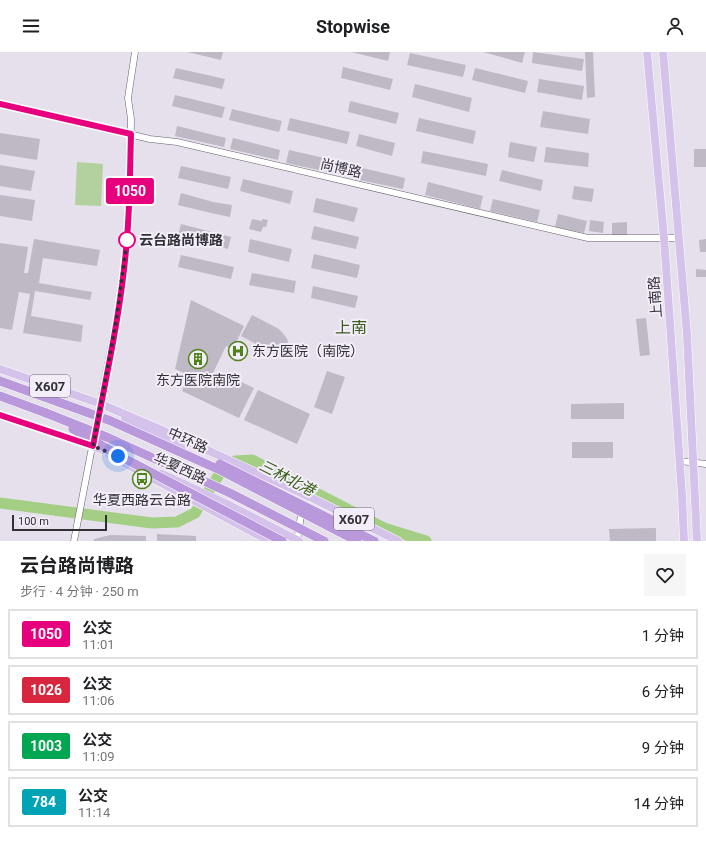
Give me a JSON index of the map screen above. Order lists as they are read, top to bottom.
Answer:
{
  "streets": {
    "highway": ["中环路"],
    "main road": ["上南路", "X607", "华夏西路"],
    "street": ["尚博路"]
  },
  "crossings": [
    ["尚博路", "上南路"]
  ],
  "districts": ["上南"],
  "water": ["三林北港"],
  "places": {
    "other": ["云台路尚博路"],
    "hospital": ["东方医院（南院）"],
    "building": ["东方医院南院"],
    "bus stop": ["华夏西路云台路"]
  },
  "lines": ["bus line 1050"],
  "scale_bar": "100 m",
  "page": {
    "header": "Stopwise",
    "on_map": "1050",
    "scale": "100 m",
    "heading": ["云台路尚博路", "步行 · 4 分钟 · 250 m"],
    "list": [
      {
        "mark": "1050",
        "name": "公交",
        "note": "11:01",
        "value": "1 分钟"
      },
      {
        "mark": "1026",
        "name": "公交",
        "note": "11:06",
        "value": "6 分钟"
      },
      {
        "mark": "1003",
        "name": "公交",
        "note": "11:09",
        "value": "9 分钟"
      },
      {
        "mark": "784",
        "name": "公交",
        "note": "11:14",
        "value": "14 分钟"
      }
    ]
  }
}
